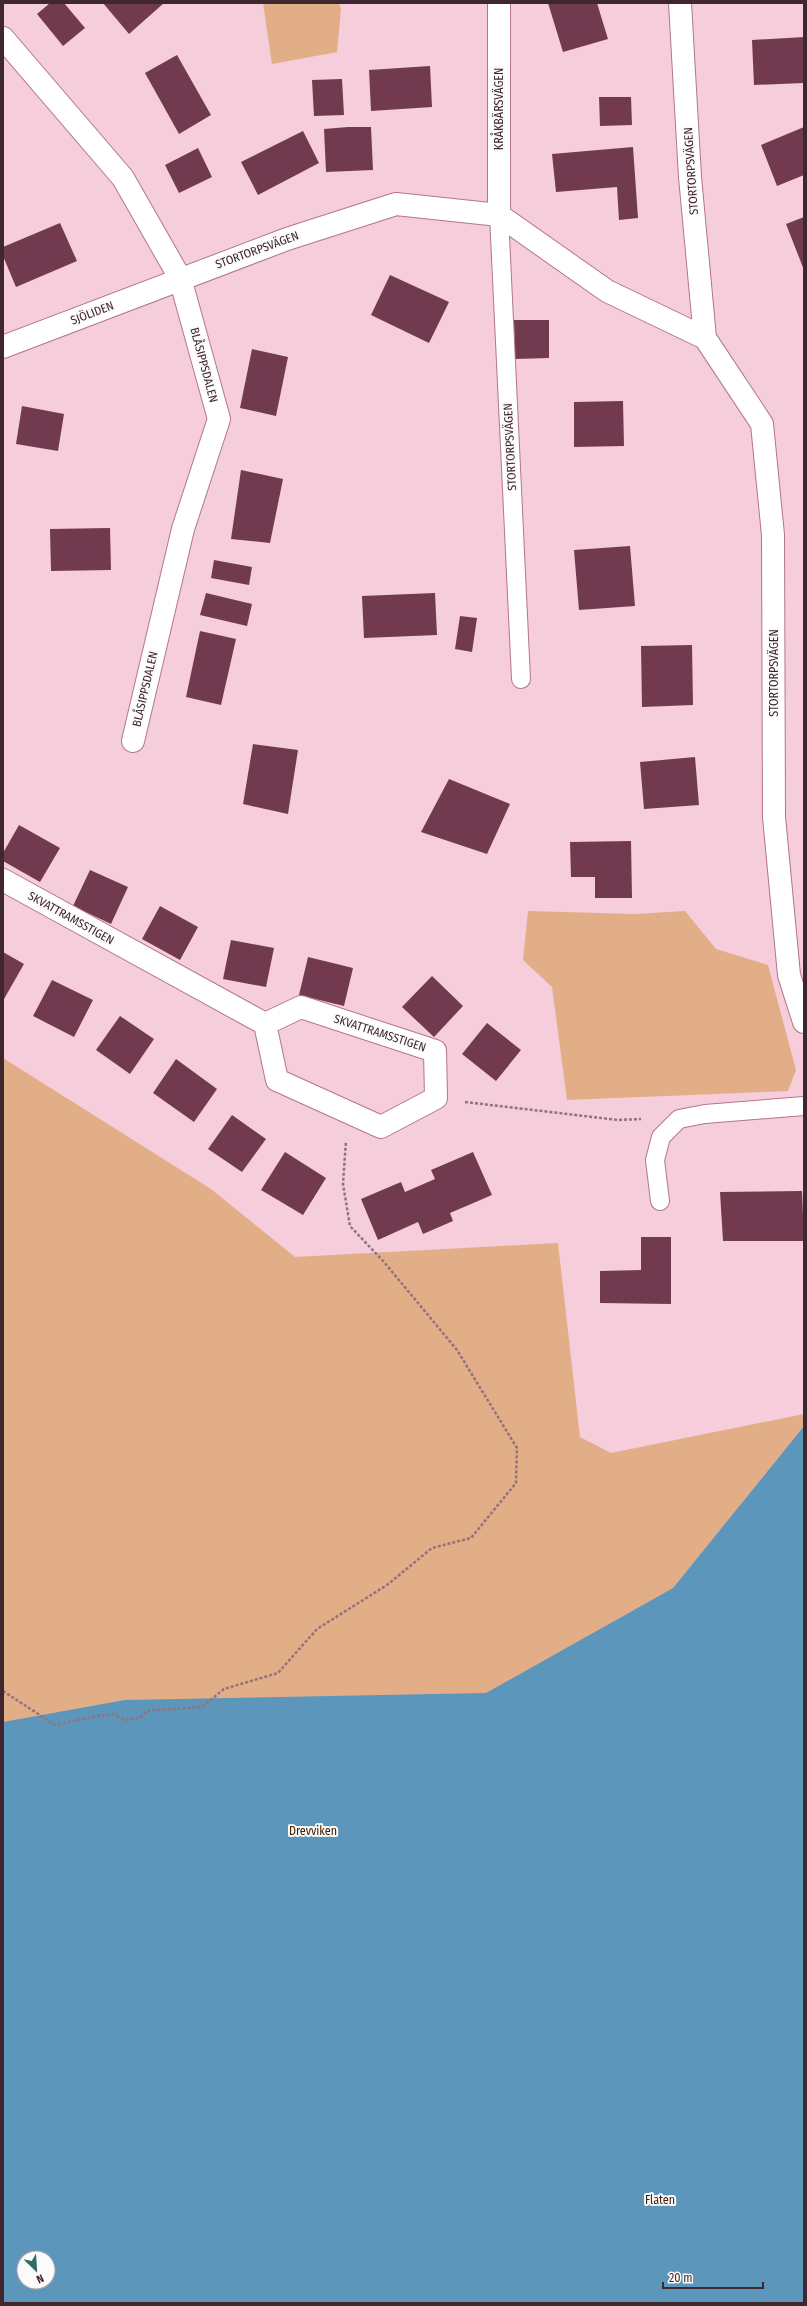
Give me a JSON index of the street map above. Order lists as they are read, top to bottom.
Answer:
{
  "streets": {
    "street": [
      "KRÅKBÄRSVÄGEN",
      "STORTORPSVÄGEN",
      "SJÖLIDEN",
      "BLÅSIPPSDALEN",
      "SKVATTRAMSSTIGEN"
    ]
  },
  "crossings": [
    ["KRÅKBÄRSVÄGEN", "STORTORPSVÄGEN"],
    ["STORTORPSVÄGEN", "SJÖLIDEN"],
    ["STORTORPSVÄGEN", "BLÅSIPPSDALEN"],
    ["SJÖLIDEN", "BLÅSIPPSDALEN"]
  ],
  "parks": ["Drevviken", "Flaten"],
  "scale_bar": "20 m",
  "north": "bottom right"
}
